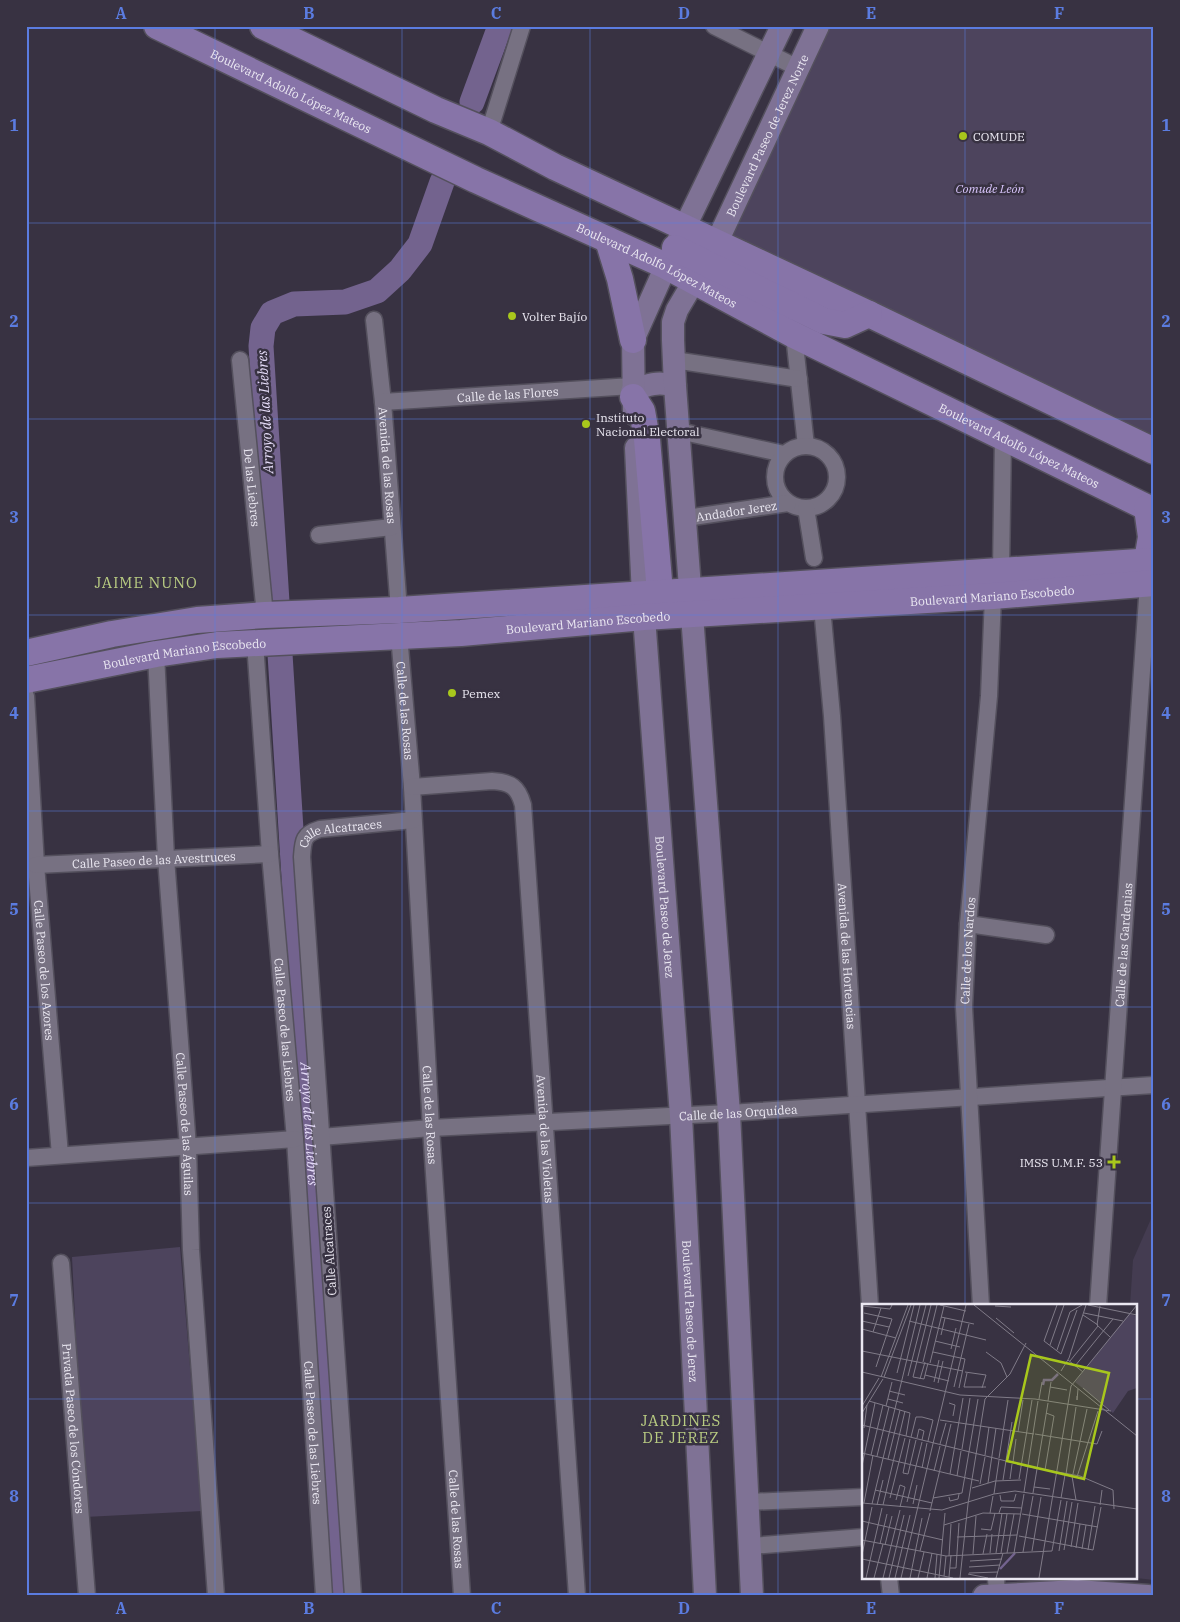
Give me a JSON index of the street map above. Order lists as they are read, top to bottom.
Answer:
{
  "streets": {
    "main road": [
      "Boulevard Adolfo López Mateos",
      "Boulevard Paseo de Jerez Norte",
      "Boulevard Mariano Escobedo",
      "Boulevard Paseo de Jerez"
    ],
    "street": [
      "Calle de las Flores",
      "Avenida de las Rosas",
      "De las Liebres",
      "Andador Jerez",
      "Calle de las Rosas",
      "Calle Alcatraces",
      "Calle Paseo de las Avestruces",
      "Calle de las Gardenias",
      "Calle de los Nardos",
      "Avenida de las Hortencias",
      "Calle Paseo de los Azores",
      "Calle Paseo de las Liebres",
      "Calle de las Orquídea",
      "Calle Paseo de las Águilas",
      "Avenida de las Violetas",
      "Privada Paseo de los Cóndores"
    ]
  },
  "crossings": [
    ["Boulevard Adolfo López Mateos", "Boulevard Paseo de Jerez Norte"],
    ["Boulevard Adolfo López Mateos", "Boulevard Paseo de Jerez"],
    ["Calle de las Flores", "Avenida de las Rosas"],
    ["Calle de las Flores", "Boulevard Paseo de Jerez"],
    ["Avenida de las Rosas", "Boulevard Mariano Escobedo"],
    ["Avenida de las Rosas", "Calle de las Rosas"],
    ["De las Liebres", "Boulevard Mariano Escobedo"],
    ["Boulevard Mariano Escobedo", "Calle de las Rosas"],
    ["Boulevard Mariano Escobedo", "Boulevard Paseo de Jerez"],
    ["Boulevard Mariano Escobedo", "Calle de las Gardenias"],
    ["Boulevard Mariano Escobedo", "Calle de los Nardos"],
    ["Boulevard Mariano Escobedo", "Avenida de las Hortencias"],
    ["Boulevard Mariano Escobedo", "Calle Paseo de las Liebres"],
    ["Boulevard Mariano Escobedo", "Calle Paseo de las Águilas"],
    ["Calle de las Rosas", "Calle Alcatraces"],
    ["Calle de las Rosas", "Calle de las Orquídea"],
    ["Calle de las Rosas", "Avenida de las Violetas"],
    ["Calle Alcatraces", "Calle de las Orquídea"],
    ["Calle Paseo de las Avestruces", "Calle Paseo de los Azores"],
    ["Calle Paseo de las Avestruces", "Calle Paseo de las Liebres"],
    ["Calle Paseo de las Avestruces", "Calle Paseo de las Águilas"],
    ["Boulevard Paseo de Jerez", "Calle de las Orquídea"],
    ["Calle de las Gardenias", "Calle de las Orquídea"],
    ["Calle de los Nardos", "Calle de las Orquídea"],
    ["Avenida de las Hortencias", "Calle de las Orquídea"],
    ["Calle de las Orquídea", "Avenida de las Violetas"]
  ],
  "districts": ["JAIME NUNO", "JARDINES DE JEREZ"],
  "water": ["Arroyo de las Liebres"],
  "parks": ["Comude León"],
  "places": {
    "other": [
      "COMUDE",
      "Volter Bajío",
      "Instituto Nacional Electoral",
      "Pemex"
    ],
    "health": ["IMSS U.M.F. 53"]
  },
  "grid": {
    "columns": [
      "A",
      "B",
      "C",
      "D",
      "E",
      "F"
    ],
    "rows": [
      "1",
      "2",
      "3",
      "4",
      "5",
      "6",
      "7",
      "8"
    ]
  }
}
